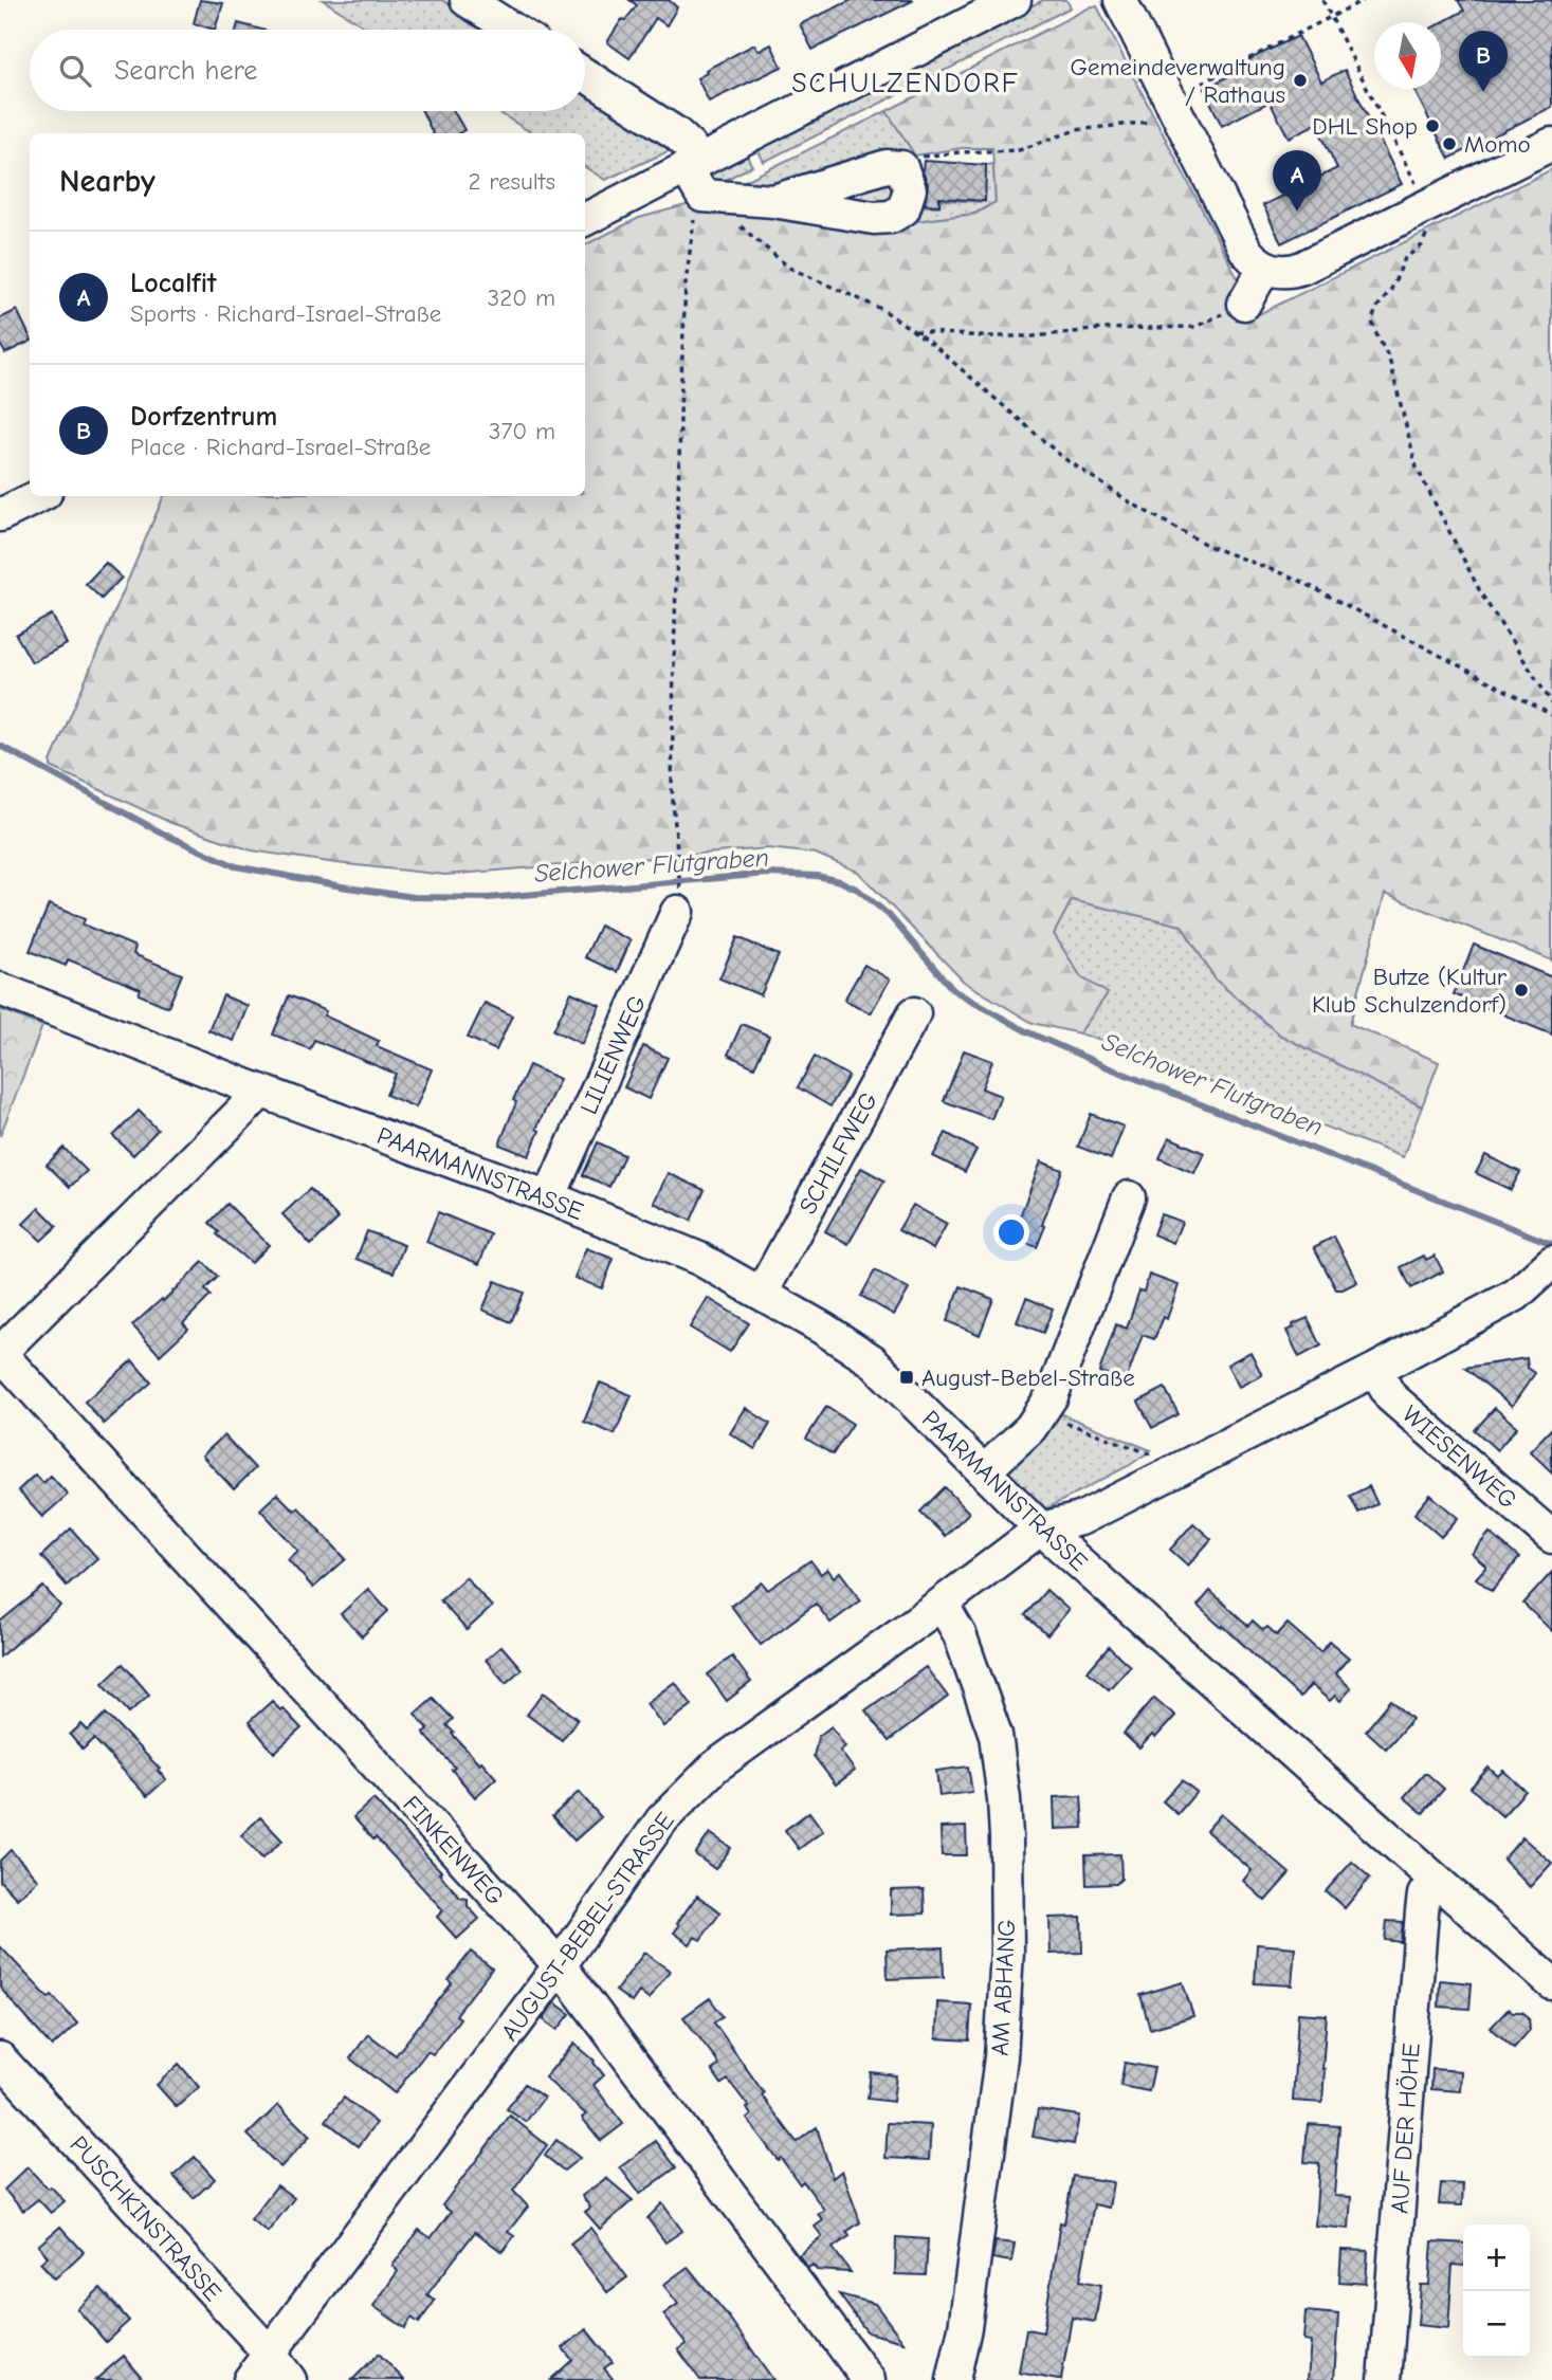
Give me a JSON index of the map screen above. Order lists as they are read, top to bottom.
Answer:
{
  "streets": {
    "street": [
      "LILIENWEG",
      "SCHILFWEG",
      "PAARMANNSTRASSE",
      "WIESENWEG",
      "FINKENWEG",
      "AUGUST-BEBEL-STRASSE",
      "AM ABHANG",
      "AUF DER HÖHE",
      "PUSCHKINSTRASSE"
    ]
  },
  "crossings": [
    ["LILIENWEG", "PAARMANNSTRASSE"],
    ["SCHILFWEG", "PAARMANNSTRASSE"],
    ["PAARMANNSTRASSE", "AUGUST-BEBEL-STRASSE"],
    ["PAARMANNSTRASSE", "AUF DER HÖHE"],
    ["WIESENWEG", "AUGUST-BEBEL-STRASSE"],
    ["FINKENWEG", "AUGUST-BEBEL-STRASSE"],
    ["AUGUST-BEBEL-STRASSE", "AM ABHANG"],
    ["AUGUST-BEBEL-STRASSE", "PUSCHKINSTRASSE"]
  ],
  "districts": ["SCHULZENDORF"],
  "water": ["Selchower Flutgraben"],
  "places": {
    "other": [
      "Gemeindeverwaltung / Rathaus",
      "DHL Shop",
      "Momo",
      "Butze (Kultur Klub Schulzendorf)"
    ],
    "transit": ["August-Bebel-Straße"]
  },
  "north": "bottom",
  "page": {
    "search": "Search here",
    "pins": ["B", "A"],
    "heading": ["Nearby", "2 results"],
    "list": [
      {
        "mark": "A",
        "name": "Localfit",
        "note": "Sports · Richard-Israel-Straße",
        "value": "320 m"
      },
      {
        "mark": "B",
        "name": "Dorfzentrum",
        "note": "Place · Richard-Israel-Straße",
        "value": "370 m"
      }
    ],
    "map_buttons": ["+", "−"]
  }
}
